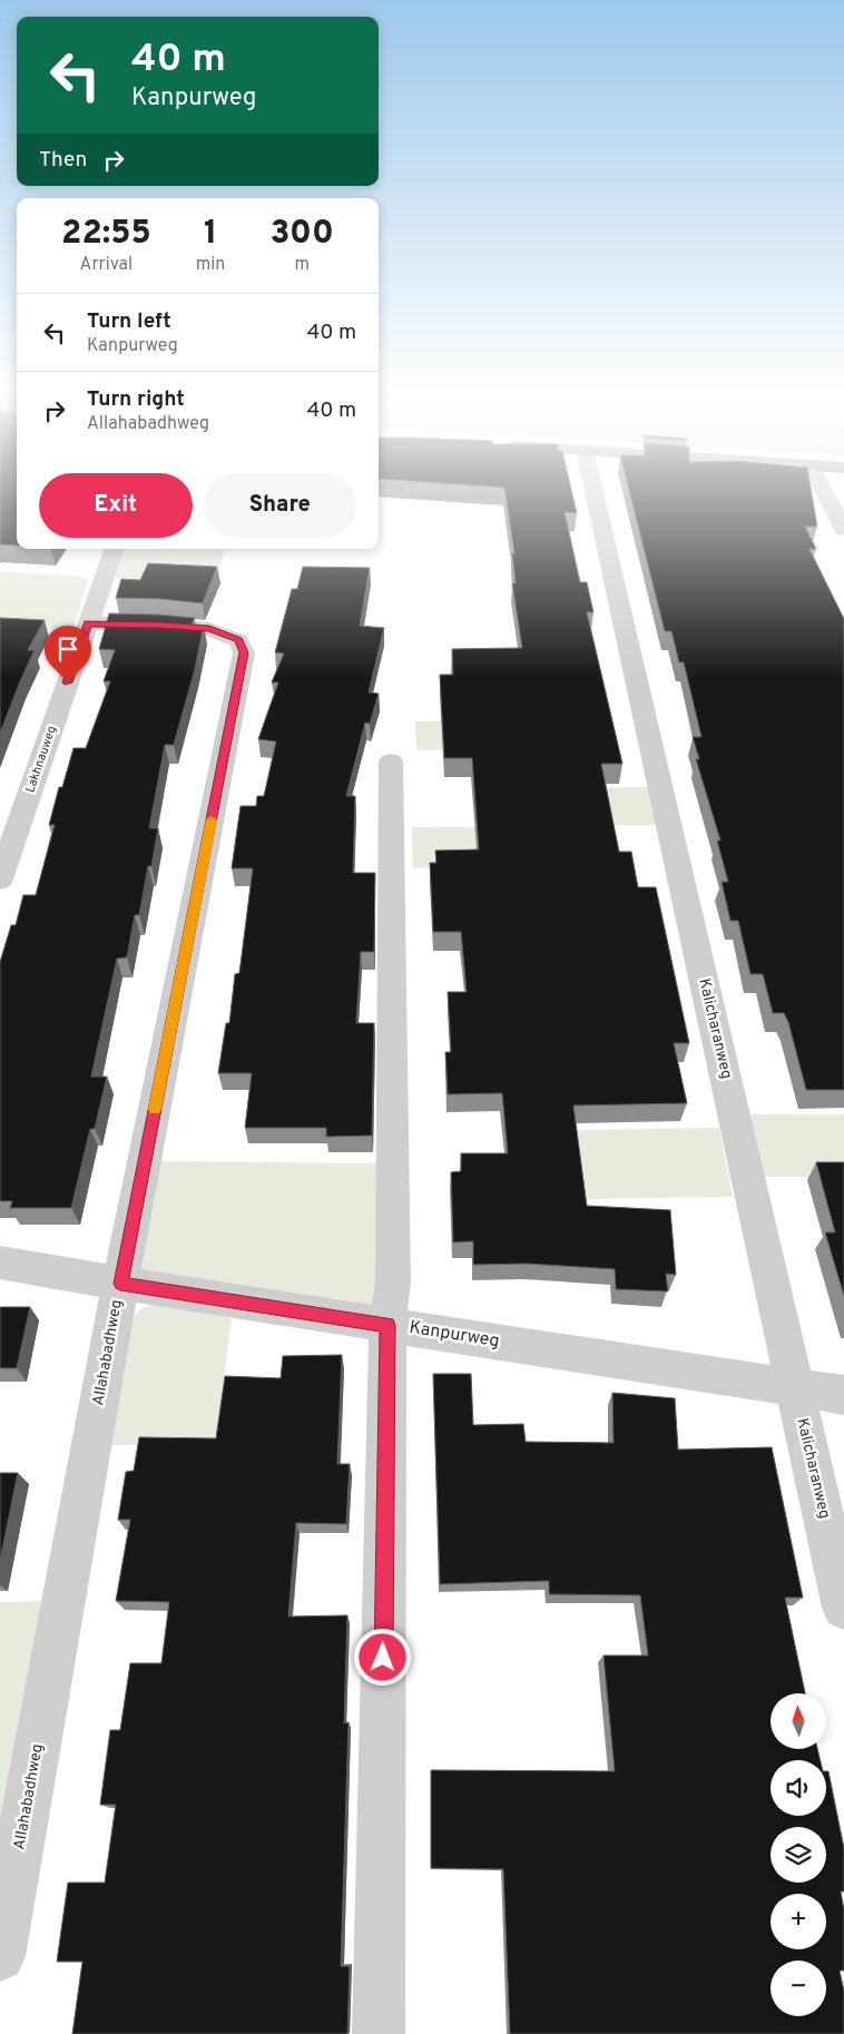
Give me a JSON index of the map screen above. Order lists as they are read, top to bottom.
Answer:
{
  "streets": {
    "street": [
      "Lakhnauweg",
      "Kalicharanweg",
      "Kanpurweg",
      "Allahabadhweg"
    ]
  },
  "crossings": [
    ["Lakhnauweg", "Allahabadhweg"],
    ["Kalicharanweg", "Kanpurweg"],
    ["Kanpurweg", "Allahabadhweg"]
  ],
  "north": "top",
  "page": {
    "turn": ["40 m", "Kanpurweg"],
    "then": "Then",
    "eta": [
      "22:55",
      "Arrival",
      "1",
      "min",
      "300",
      "m"
    ],
    "list": [
      {
        "name": "Turn left",
        "note": "Kanpurweg",
        "value": "40 m"
      },
      {
        "name": "Turn right",
        "note": "Allahabadhweg",
        "value": "40 m"
      }
    ],
    "buttons": ["Exit", "Share"],
    "map_buttons": ["+", "−"]
  }
}
